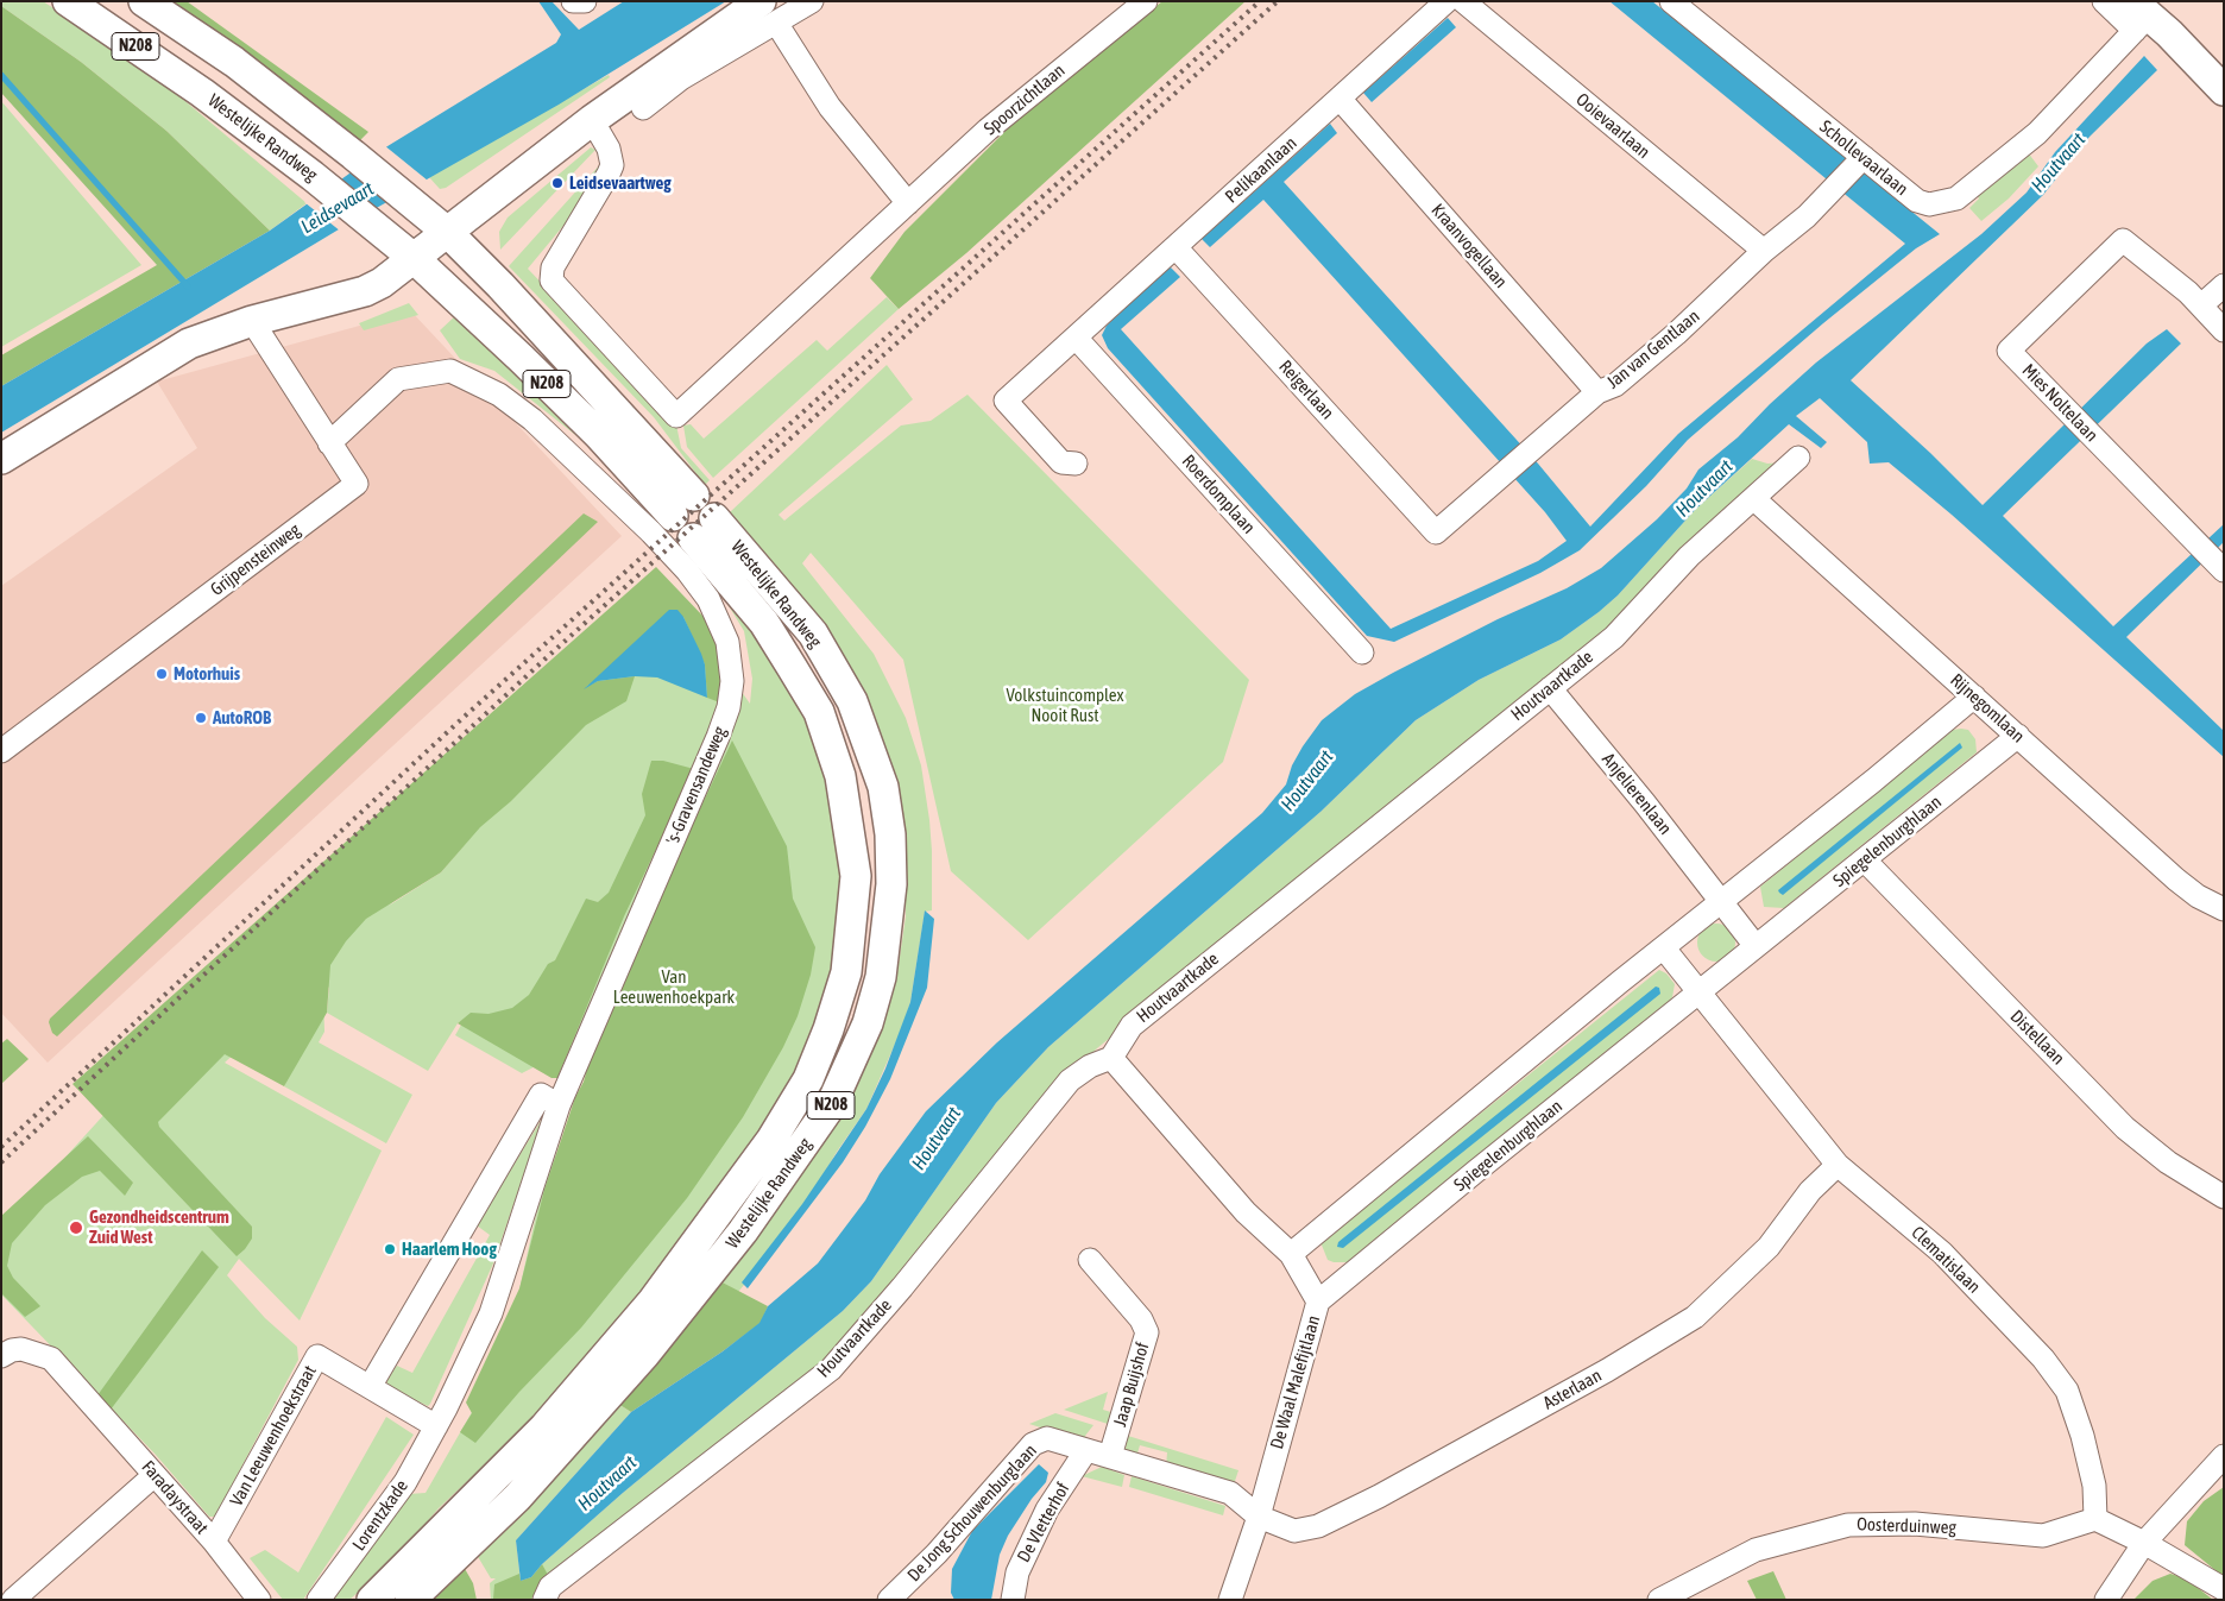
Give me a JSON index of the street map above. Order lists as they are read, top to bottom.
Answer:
{
  "streets": {
    "main road": ["N208", "Westelijke Randweg"],
    "street": [
      "Spoorzichtlaan",
      "Ooievaarlaan",
      "Schollevaarlaan",
      "Pelikaanlaan",
      "Kraanvogellaan",
      "Jan van Gentlaan",
      "Reigerlaan",
      "Mies Noltelaan",
      "Roerdomplaan",
      "Grijpensteinweg",
      "Houtvaartkade",
      "Rijnegomlaan",
      "'s-Gravensandeweg",
      "Anjelierenlaan",
      "Spiegelenburghlaan",
      "Distellaan",
      "Clematislaan",
      "De Waal Malefijtlaan",
      "Jaap Buijshof",
      "Asterlaan",
      "Van Leeuwenhoekstraat",
      "Faradaystraat",
      "De Jong Schouwenburglaan",
      "Lorentzkade",
      "De Vletterhof",
      "Oosterduinweg"
    ]
  },
  "crossings": [
    ["Ooievaarlaan", "Jan van Gentlaan"],
    ["Schollevaarlaan", "Jan van Gentlaan"],
    ["Pelikaanlaan", "Kraanvogellaan"],
    ["Pelikaanlaan", "Reigerlaan"],
    ["Pelikaanlaan", "Roerdomplaan"],
    ["Kraanvogellaan", "Jan van Gentlaan"],
    ["Jan van Gentlaan", "Reigerlaan"],
    ["Grijpensteinweg", "'s-Gravensandeweg"],
    ["Houtvaartkade", "Rijnegomlaan"],
    ["Houtvaartkade", "Anjelierenlaan"],
    ["Houtvaartkade", "De Waal Malefijtlaan"],
    ["Rijnegomlaan", "Spiegelenburghlaan"],
    ["'s-Gravensandeweg", "Van Leeuwenhoekstraat"],
    ["'s-Gravensandeweg", "Lorentzkade"],
    ["Anjelierenlaan", "Spiegelenburghlaan"],
    ["Spiegelenburghlaan", "Distellaan"],
    ["Spiegelenburghlaan", "Clematislaan"],
    ["Spiegelenburghlaan", "De Waal Malefijtlaan"],
    ["Clematislaan", "Asterlaan"],
    ["Clematislaan", "Oosterduinweg"],
    ["De Waal Malefijtlaan", "Asterlaan"],
    ["De Waal Malefijtlaan", "De Jong Schouwenburglaan"],
    ["Jaap Buijshof", "De Jong Schouwenburglaan"],
    ["Asterlaan", "De Jong Schouwenburglaan"],
    ["Van Leeuwenhoekstraat", "Faradaystraat"],
    ["Van Leeuwenhoekstraat", "Lorentzkade"],
    ["De Jong Schouwenburglaan", "De Vletterhof"]
  ],
  "water": ["Houtvaart", "Leidsevaart"],
  "parks": ["Volkstuincomplex Nooit Rust", "Van Leeuwenhoekpark"],
  "places": [
    "Leidsevaartweg",
    "Motorhuis",
    "AutoROB",
    "Gezondheidscentrum Zuid West",
    "Haarlem Hoog"
  ]
}
